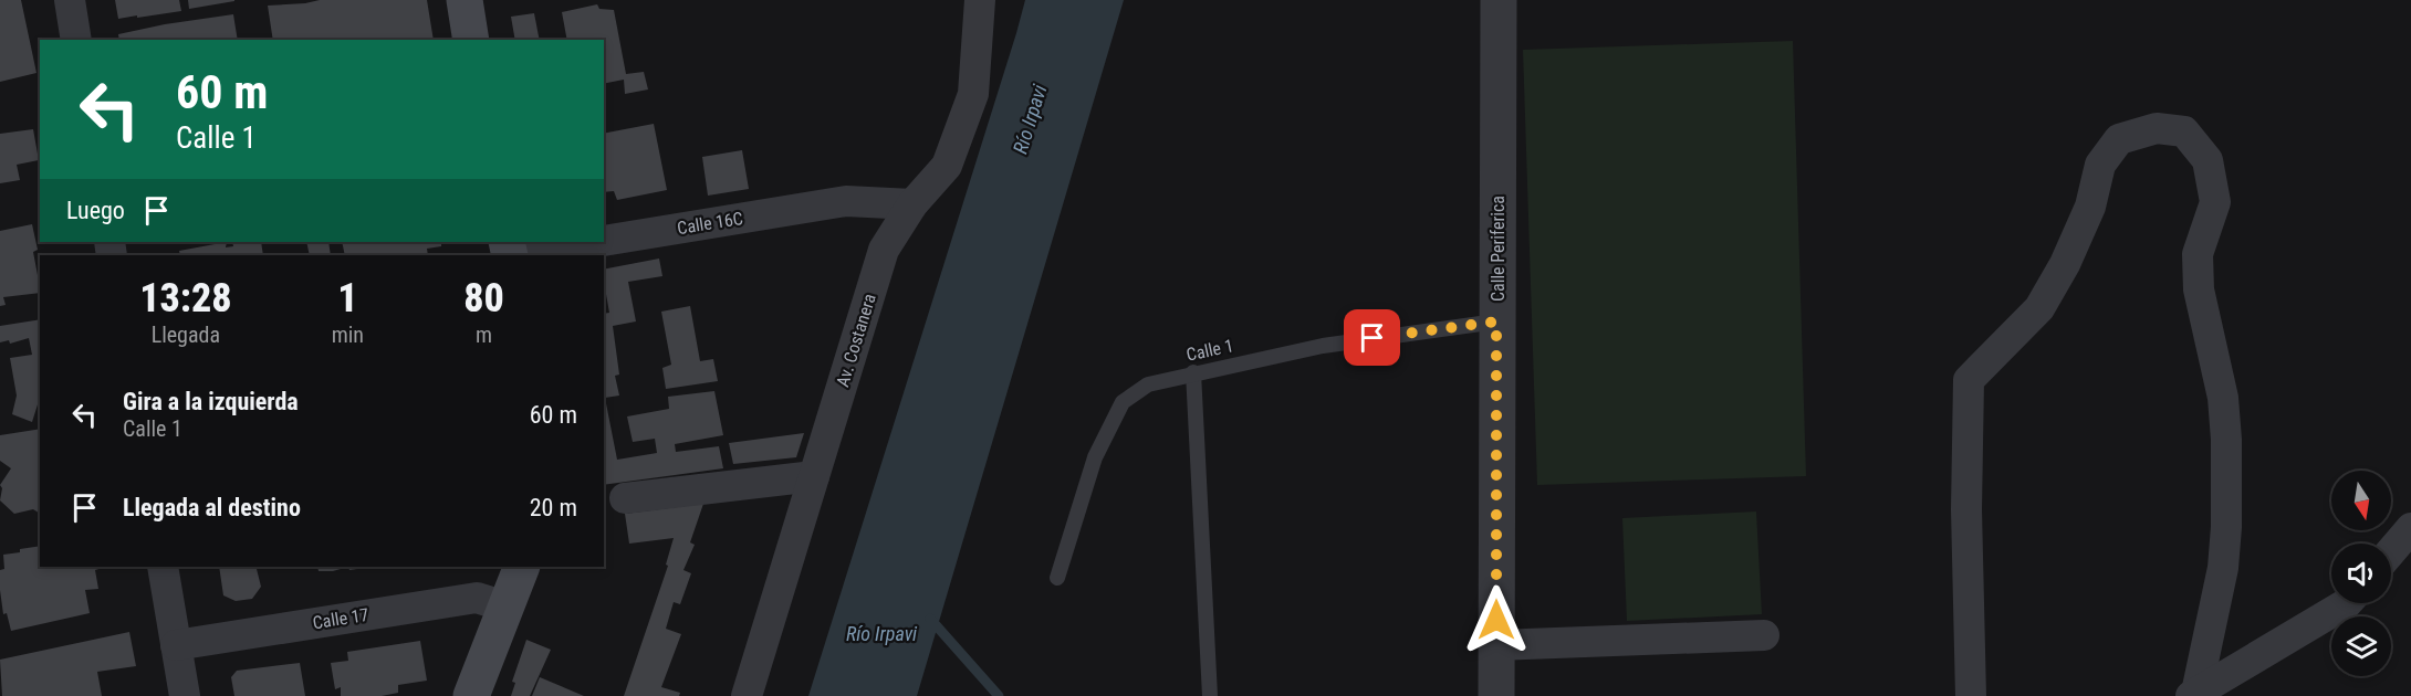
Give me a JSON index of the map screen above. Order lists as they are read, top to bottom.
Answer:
{
  "streets": {
    "street": [
      "Calle 16C",
      "Calle Periferica",
      "Av. Costanera",
      "Calle 17"
    ],
    "lane": ["Calle 1"]
  },
  "crossings": [
    ["Calle 16C", "Av. Costanera"],
    ["Calle Periferica", "Calle 1"]
  ],
  "water": ["Río Irpavi"],
  "north": "bottom",
  "page": {
    "turn": ["60 m", "Calle 1"],
    "then": "Luego",
    "eta": [
      "13:28",
      "Llegada",
      "1",
      "min",
      "80",
      "m"
    ],
    "list": [
      {
        "name": "Gira a la izquierda",
        "note": "Calle 1",
        "value": "60 m"
      },
      {
        "name": "Llegada al destino",
        "value": "20 m"
      }
    ]
  }
}
